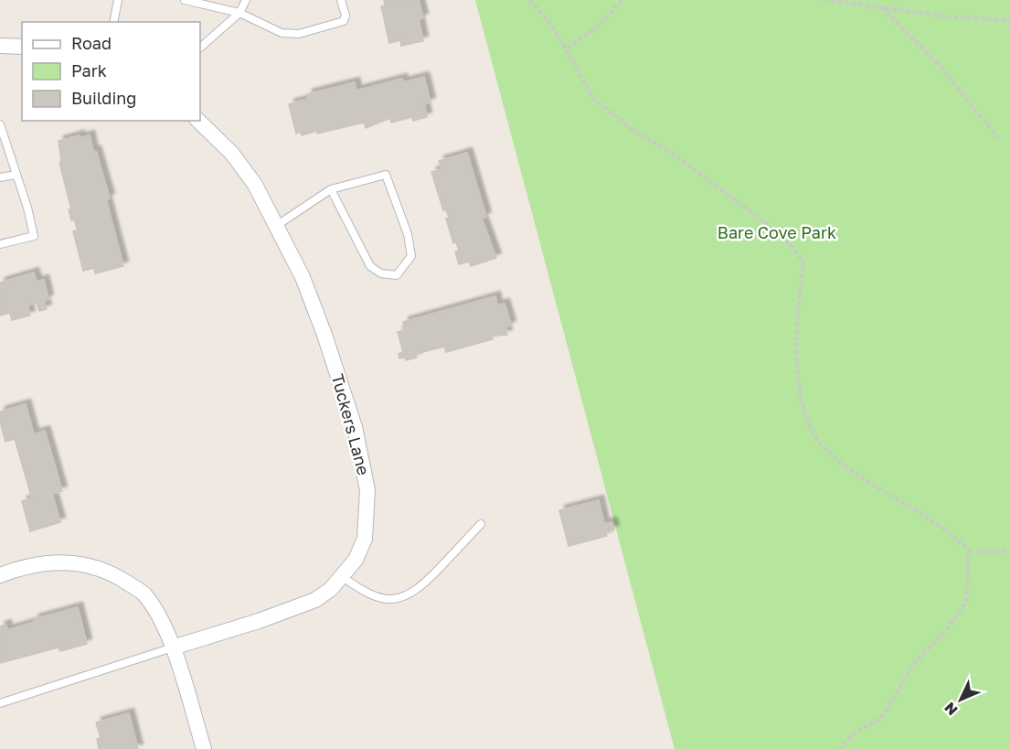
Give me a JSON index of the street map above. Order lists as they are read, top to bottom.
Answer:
{
  "streets": {
    "street": ["Tuckers Lane"]
  },
  "parks": ["Bare Cove Park"],
  "legend": ["Road", "Park", "Building"],
  "north": "bottom left"
}
